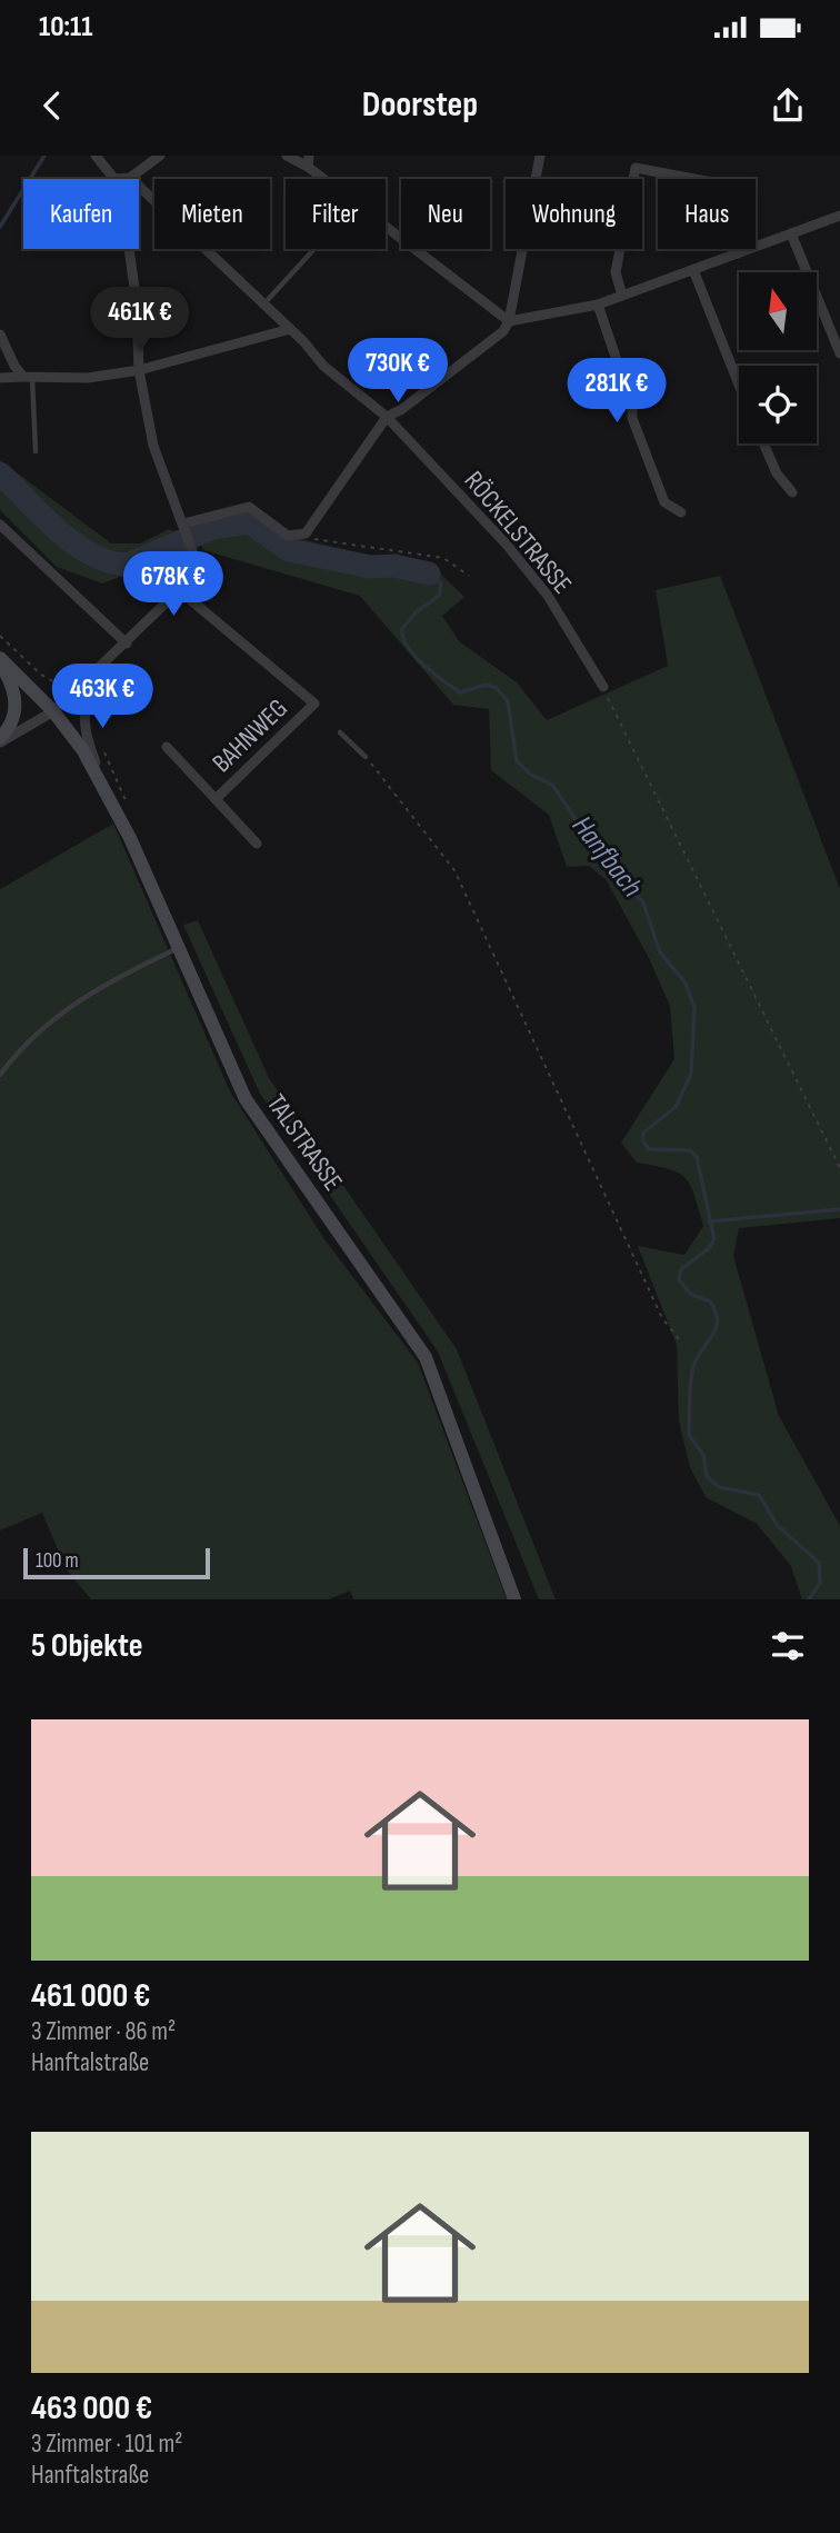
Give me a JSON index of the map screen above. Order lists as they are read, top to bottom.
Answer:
{
  "streets": {
    "main road": ["TALSTRASSE"],
    "street": ["RÖCKELSTRASSE", "BAHNWEG"]
  },
  "water": ["Hanfbach"],
  "scale_bar": "100 m",
  "north": "top",
  "page": {
    "status": "10:11",
    "header": "Doorstep",
    "chip": [
      "Kaufen",
      "Mieten",
      "Filter",
      "Neu",
      "Wohnung",
      "Haus"
    ],
    "price": [
      "461K €",
      "730K €",
      "281K €",
      "678K €",
      "463K €"
    ],
    "scale": "100 m",
    "heading": "5 Objekte",
    "list": [
      {
        "name": "461 000 €",
        "note": "3 Zimmer · 86 m² · Hanftalstraße"
      },
      {
        "name": "463 000 €",
        "note": "3 Zimmer · 101 m² · Hanftalstraße"
      }
    ]
  }
}
